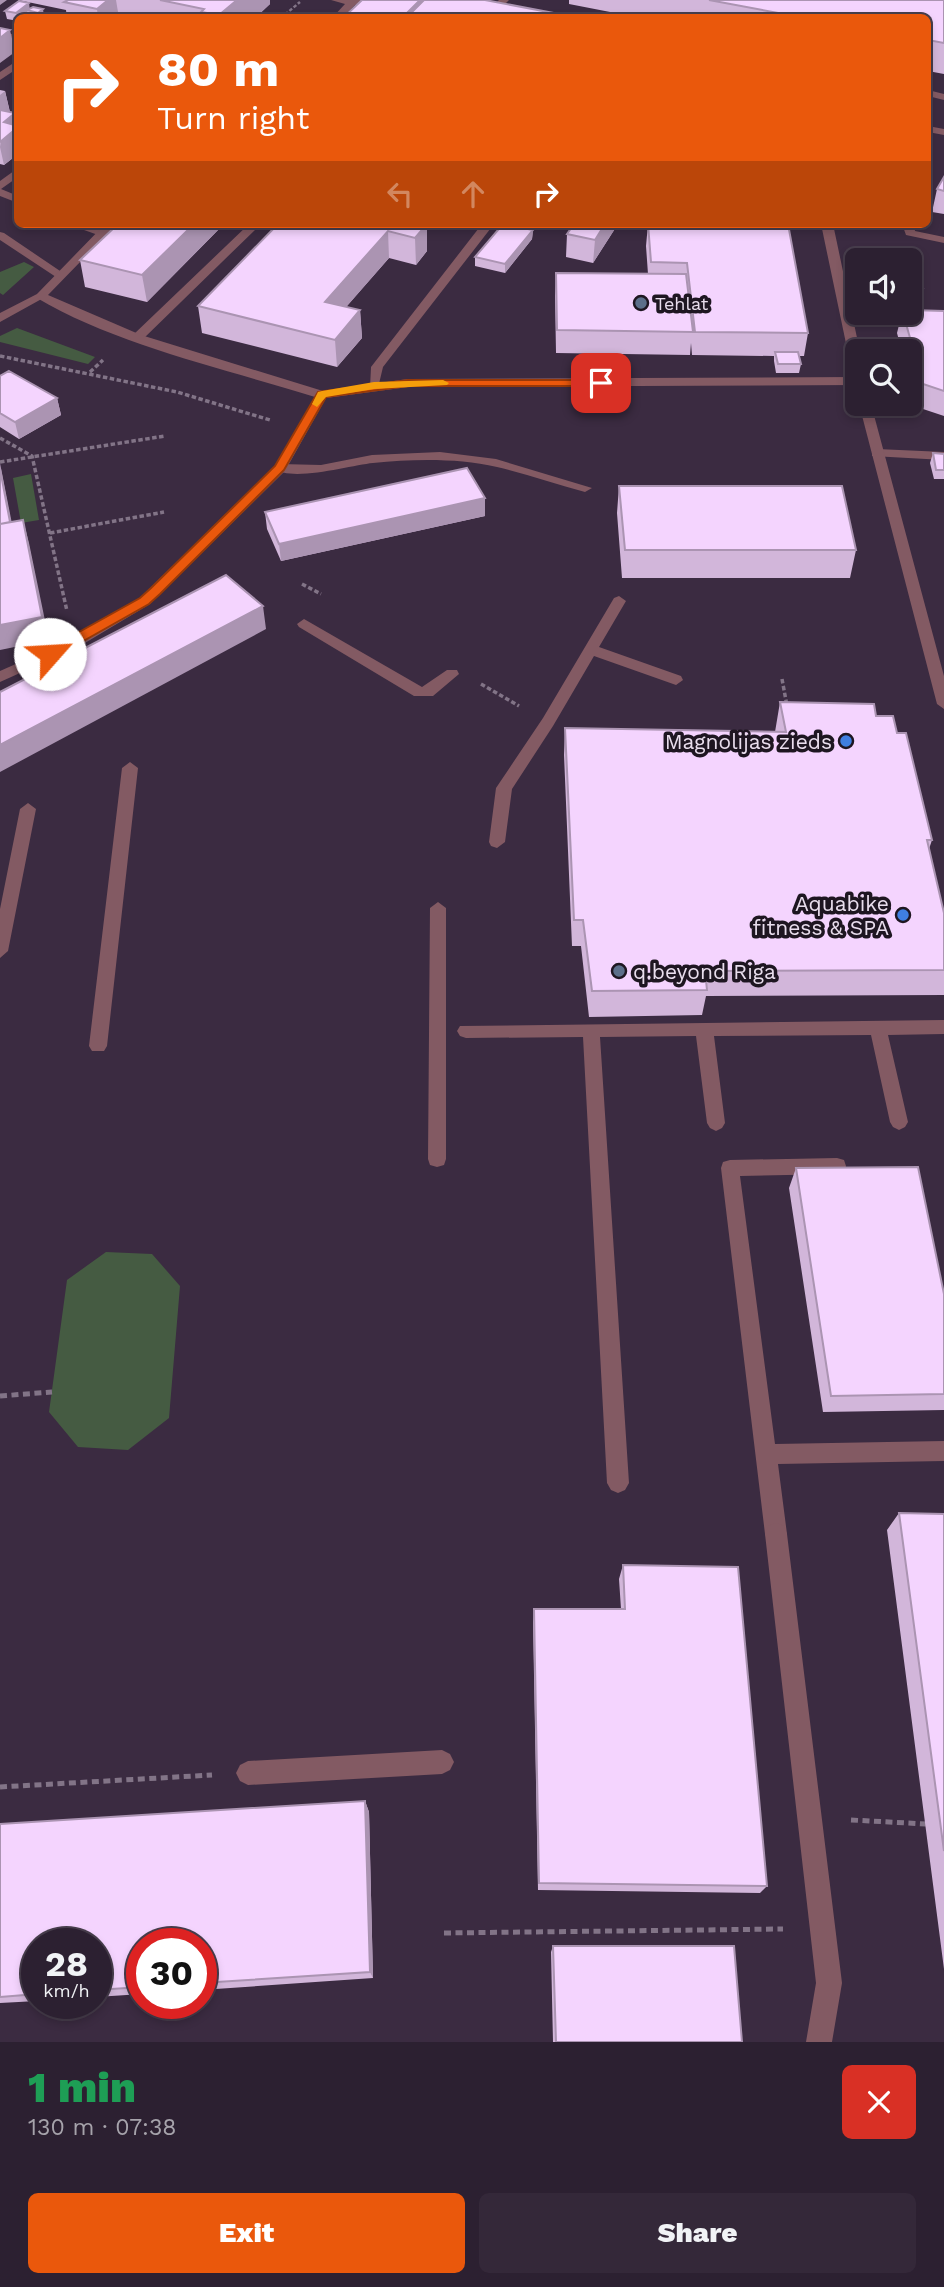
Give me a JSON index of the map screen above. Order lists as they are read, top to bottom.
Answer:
{
  "places": [
    "Tehlat",
    "Magnolijas zieds",
    "Aquabike fitness & SPA",
    "q.beyond Riga"
  ],
  "page": {
    "turn": ["80 m", "Turn right"],
    "speed": "28 km/h",
    "limit": "30",
    "heading": ["1 min", "130 m · 07:38"],
    "buttons": ["Exit", "Share"]
  }
}
